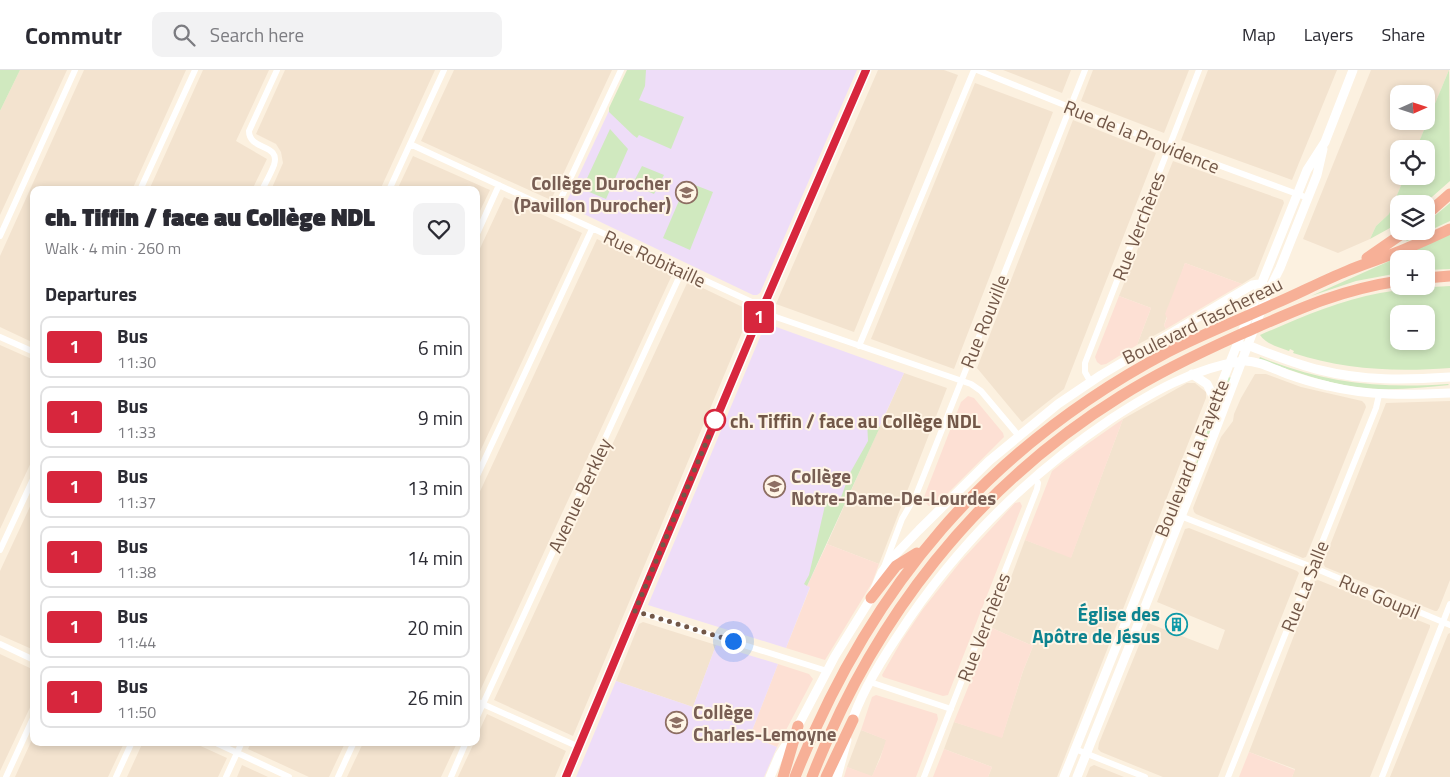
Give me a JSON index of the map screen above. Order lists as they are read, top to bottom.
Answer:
{
  "streets": {
    "highway": ["Boulevard Taschereau"],
    "street": [
      "Rue de la Providence",
      "Rue Verchères",
      "Rue Robitaille",
      "Rue Rouville",
      "Boulevard La Fayette",
      "Avenue Berkley",
      "Rue La Salle",
      "Rue Goupil"
    ]
  },
  "crossings": [
    ["Rue de la Providence", "Rue Verchères"],
    ["Rue de la Providence", "Rue Rouville"],
    ["Rue de la Providence", "Boulevard La Fayette"],
    ["Rue Verchères", "Boulevard Taschereau"],
    ["Rue Robitaille", "Boulevard Taschereau"],
    ["Rue Robitaille", "Rue Rouville"],
    ["Rue Robitaille", "Avenue Berkley"],
    ["Boulevard Taschereau", "Rue Rouville"],
    ["Boulevard Taschereau", "Boulevard La Fayette"],
    ["Boulevard La Fayette", "Rue Goupil"],
    ["Rue La Salle", "Rue Goupil"]
  ],
  "places": {
    "school or university": ["Collège Durocher (Pavillon Durocher)", "Collège Notre-Dame-De-Lourdes", "Collège Charles-Lemoyne"],
    "other": ["ch. Tiffin / face au Collège NDL"],
    "building": ["Église des Apôtre de Jésus"]
  },
  "lines": ["bus line 1"],
  "north": "right",
  "page": {
    "header": "Commutr",
    "search": "Search here",
    "nav": ["Map", "Layers", "Share"],
    "on_map": "1",
    "map_buttons": ["+", "−"],
    "heading": [
      ["ch. Tiffin / face au Collège NDL", "Walk · 4 min · 260 m"],
      "Departures"
    ],
    "list": [
      {
        "mark": "1",
        "name": "Bus",
        "note": "11:30",
        "value": "6 min"
      },
      {
        "mark": "1",
        "name": "Bus",
        "note": "11:33",
        "value": "9 min"
      },
      {
        "mark": "1",
        "name": "Bus",
        "note": "11:37",
        "value": "13 min"
      },
      {
        "mark": "1",
        "name": "Bus",
        "note": "11:38",
        "value": "14 min"
      },
      {
        "mark": "1",
        "name": "Bus",
        "note": "11:44",
        "value": "20 min"
      },
      {
        "mark": "1",
        "name": "Bus",
        "note": "11:50",
        "value": "26 min"
      }
    ]
  }
}
